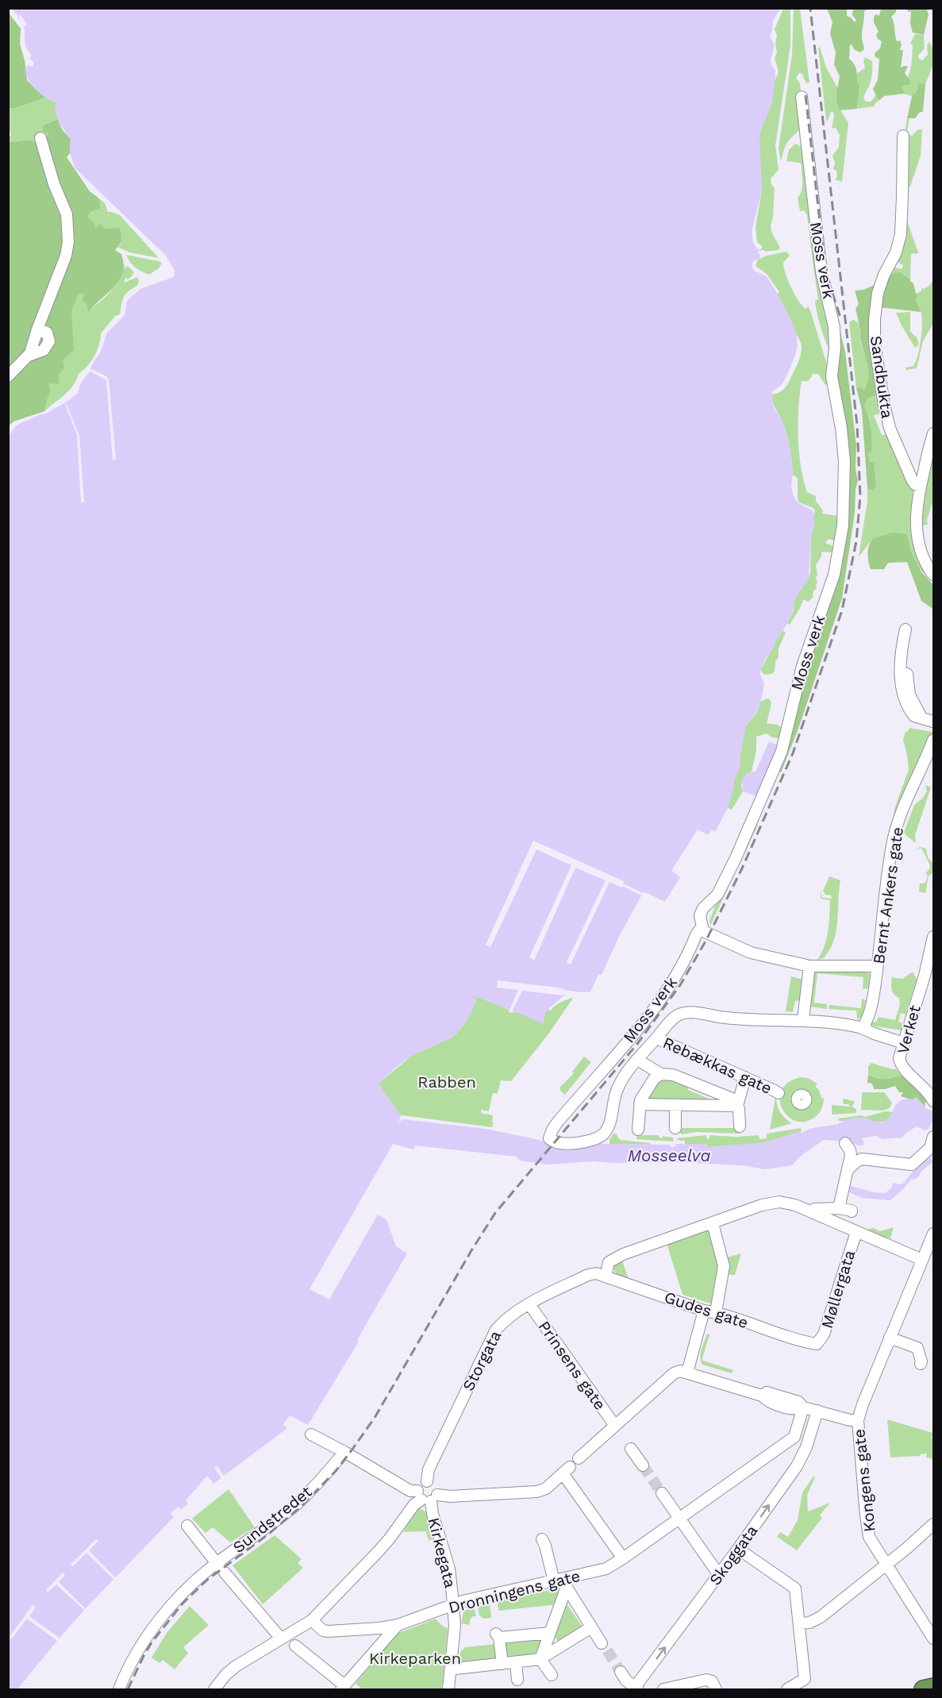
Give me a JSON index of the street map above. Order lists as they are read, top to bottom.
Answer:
{
  "streets": {
    "street": [
      "Moss verk",
      "Sandbukta",
      "Bernt Ankers gate",
      "Verket",
      "Rebækkas gate",
      "Møllergata",
      "Gudes gate",
      "Storgata",
      "Prinsens gate",
      "Kongens gate",
      "Sundstredet",
      "Kirkegata",
      "Skoggata",
      "Dronningens gate"
    ]
  },
  "crossings": [
    ["Møllergata", "Gudes gate"],
    ["Gudes gate", "Storgata"],
    ["Storgata", "Prinsens gate"],
    ["Kirkegata", "Dronningens gate"]
  ],
  "one_way": ["Skoggata"],
  "water": ["Mosseelva"],
  "parks": ["Rabben", "Kirkeparken"]
}
